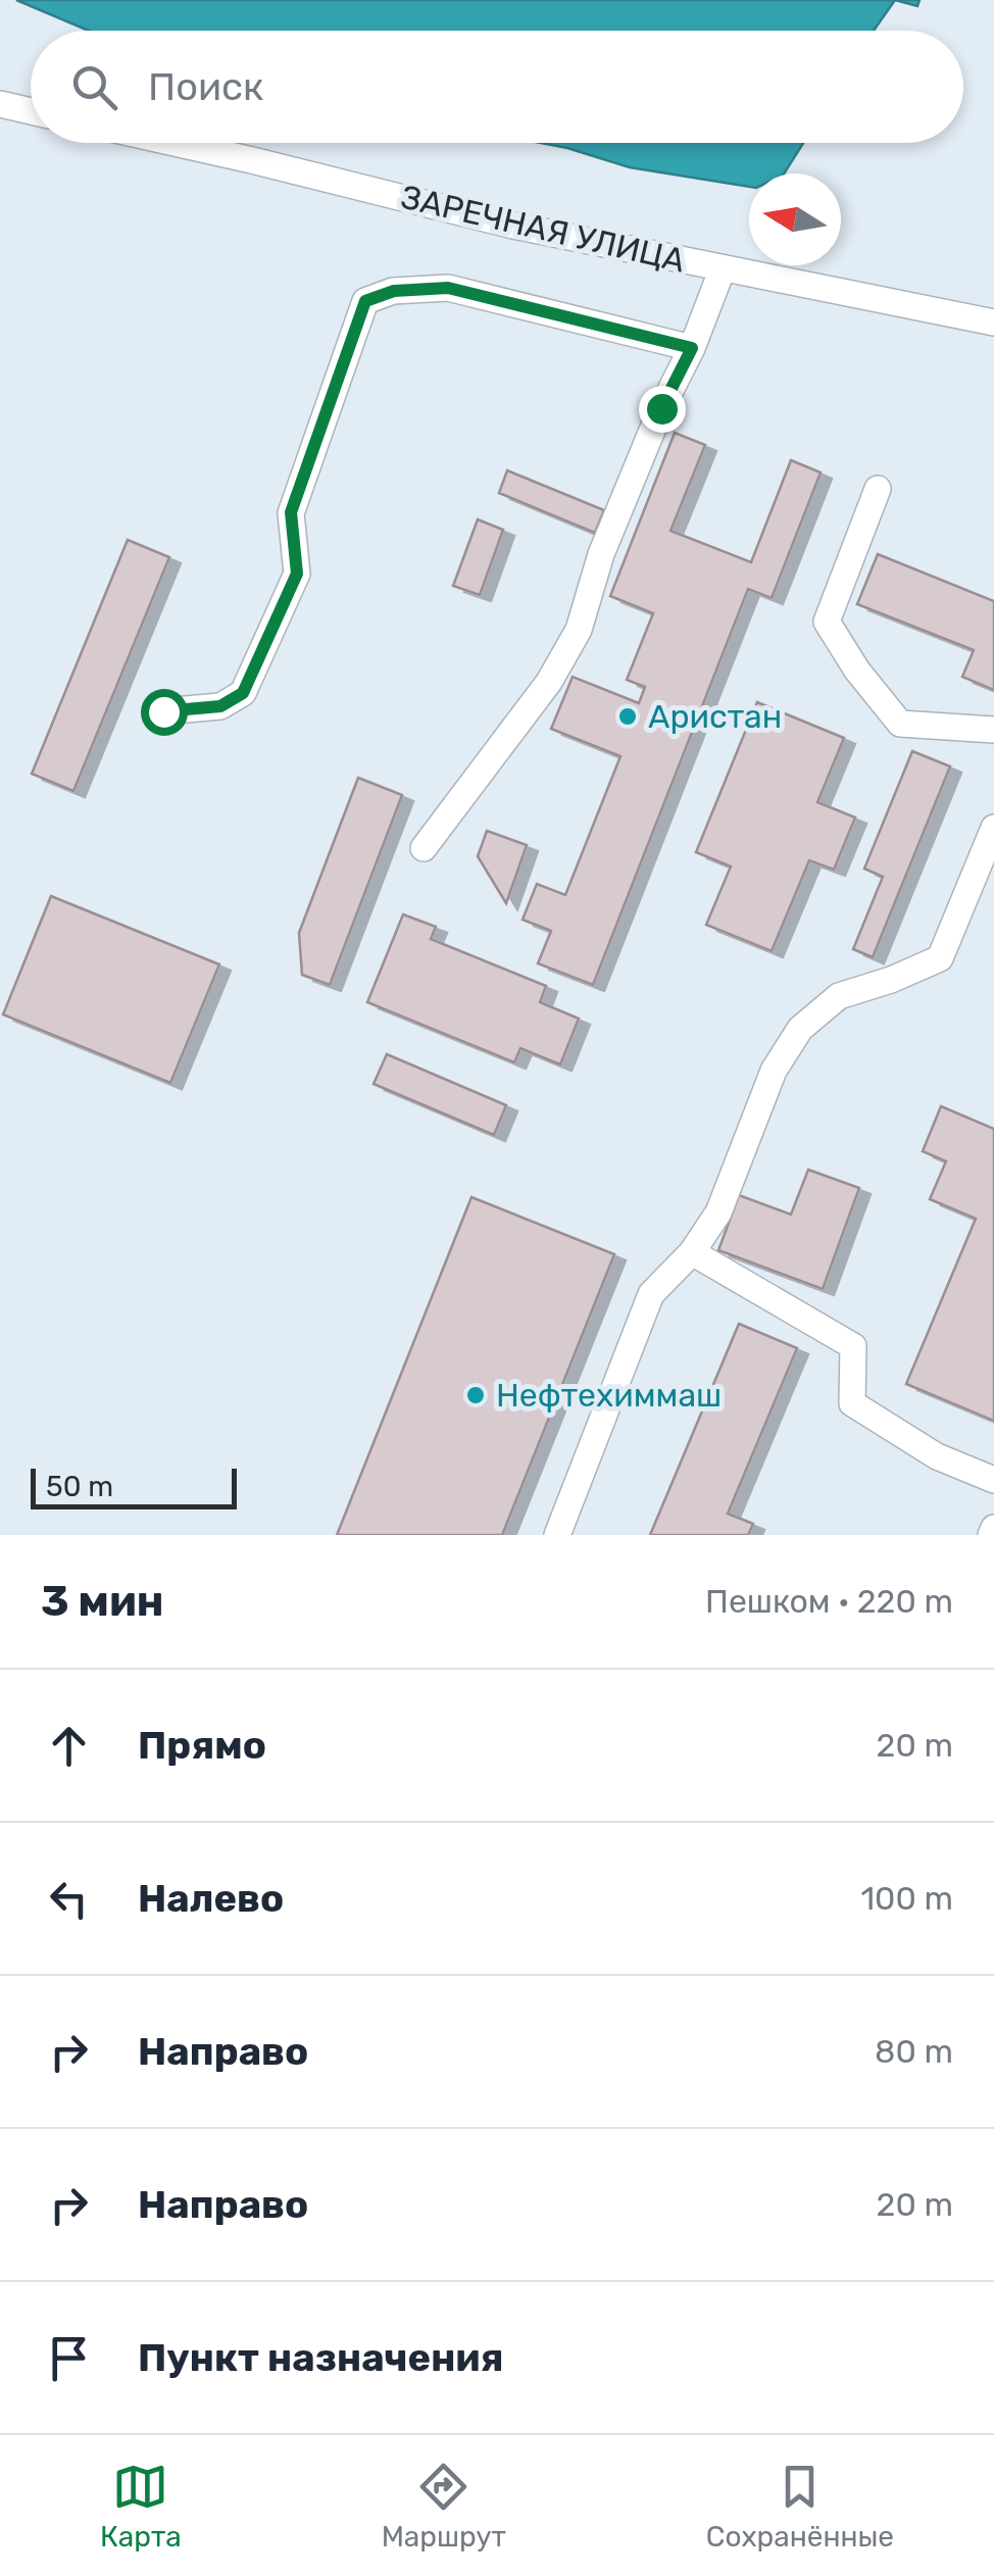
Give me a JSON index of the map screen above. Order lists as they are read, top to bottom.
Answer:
{
  "streets": {
    "street": ["ЗАРЕЧНАЯ УЛИЦА"]
  },
  "places": ["Аристан", "Нефтехиммаш"],
  "scale_bar": "50 m",
  "north": "left",
  "page": {
    "search": "Поиск",
    "scale": "50 m",
    "heading": ["3 мин", "Пешком · 220 m"],
    "list": [
      ["Прямо", "20 m"],
      ["Налево", "100 m"],
      ["Направо", "80 m"],
      ["Направо", "20 m"],
      "Пункт назначения"
    ],
    "nav": ["Карта", "Маршрут", "Сохранённые"]
  }
}
